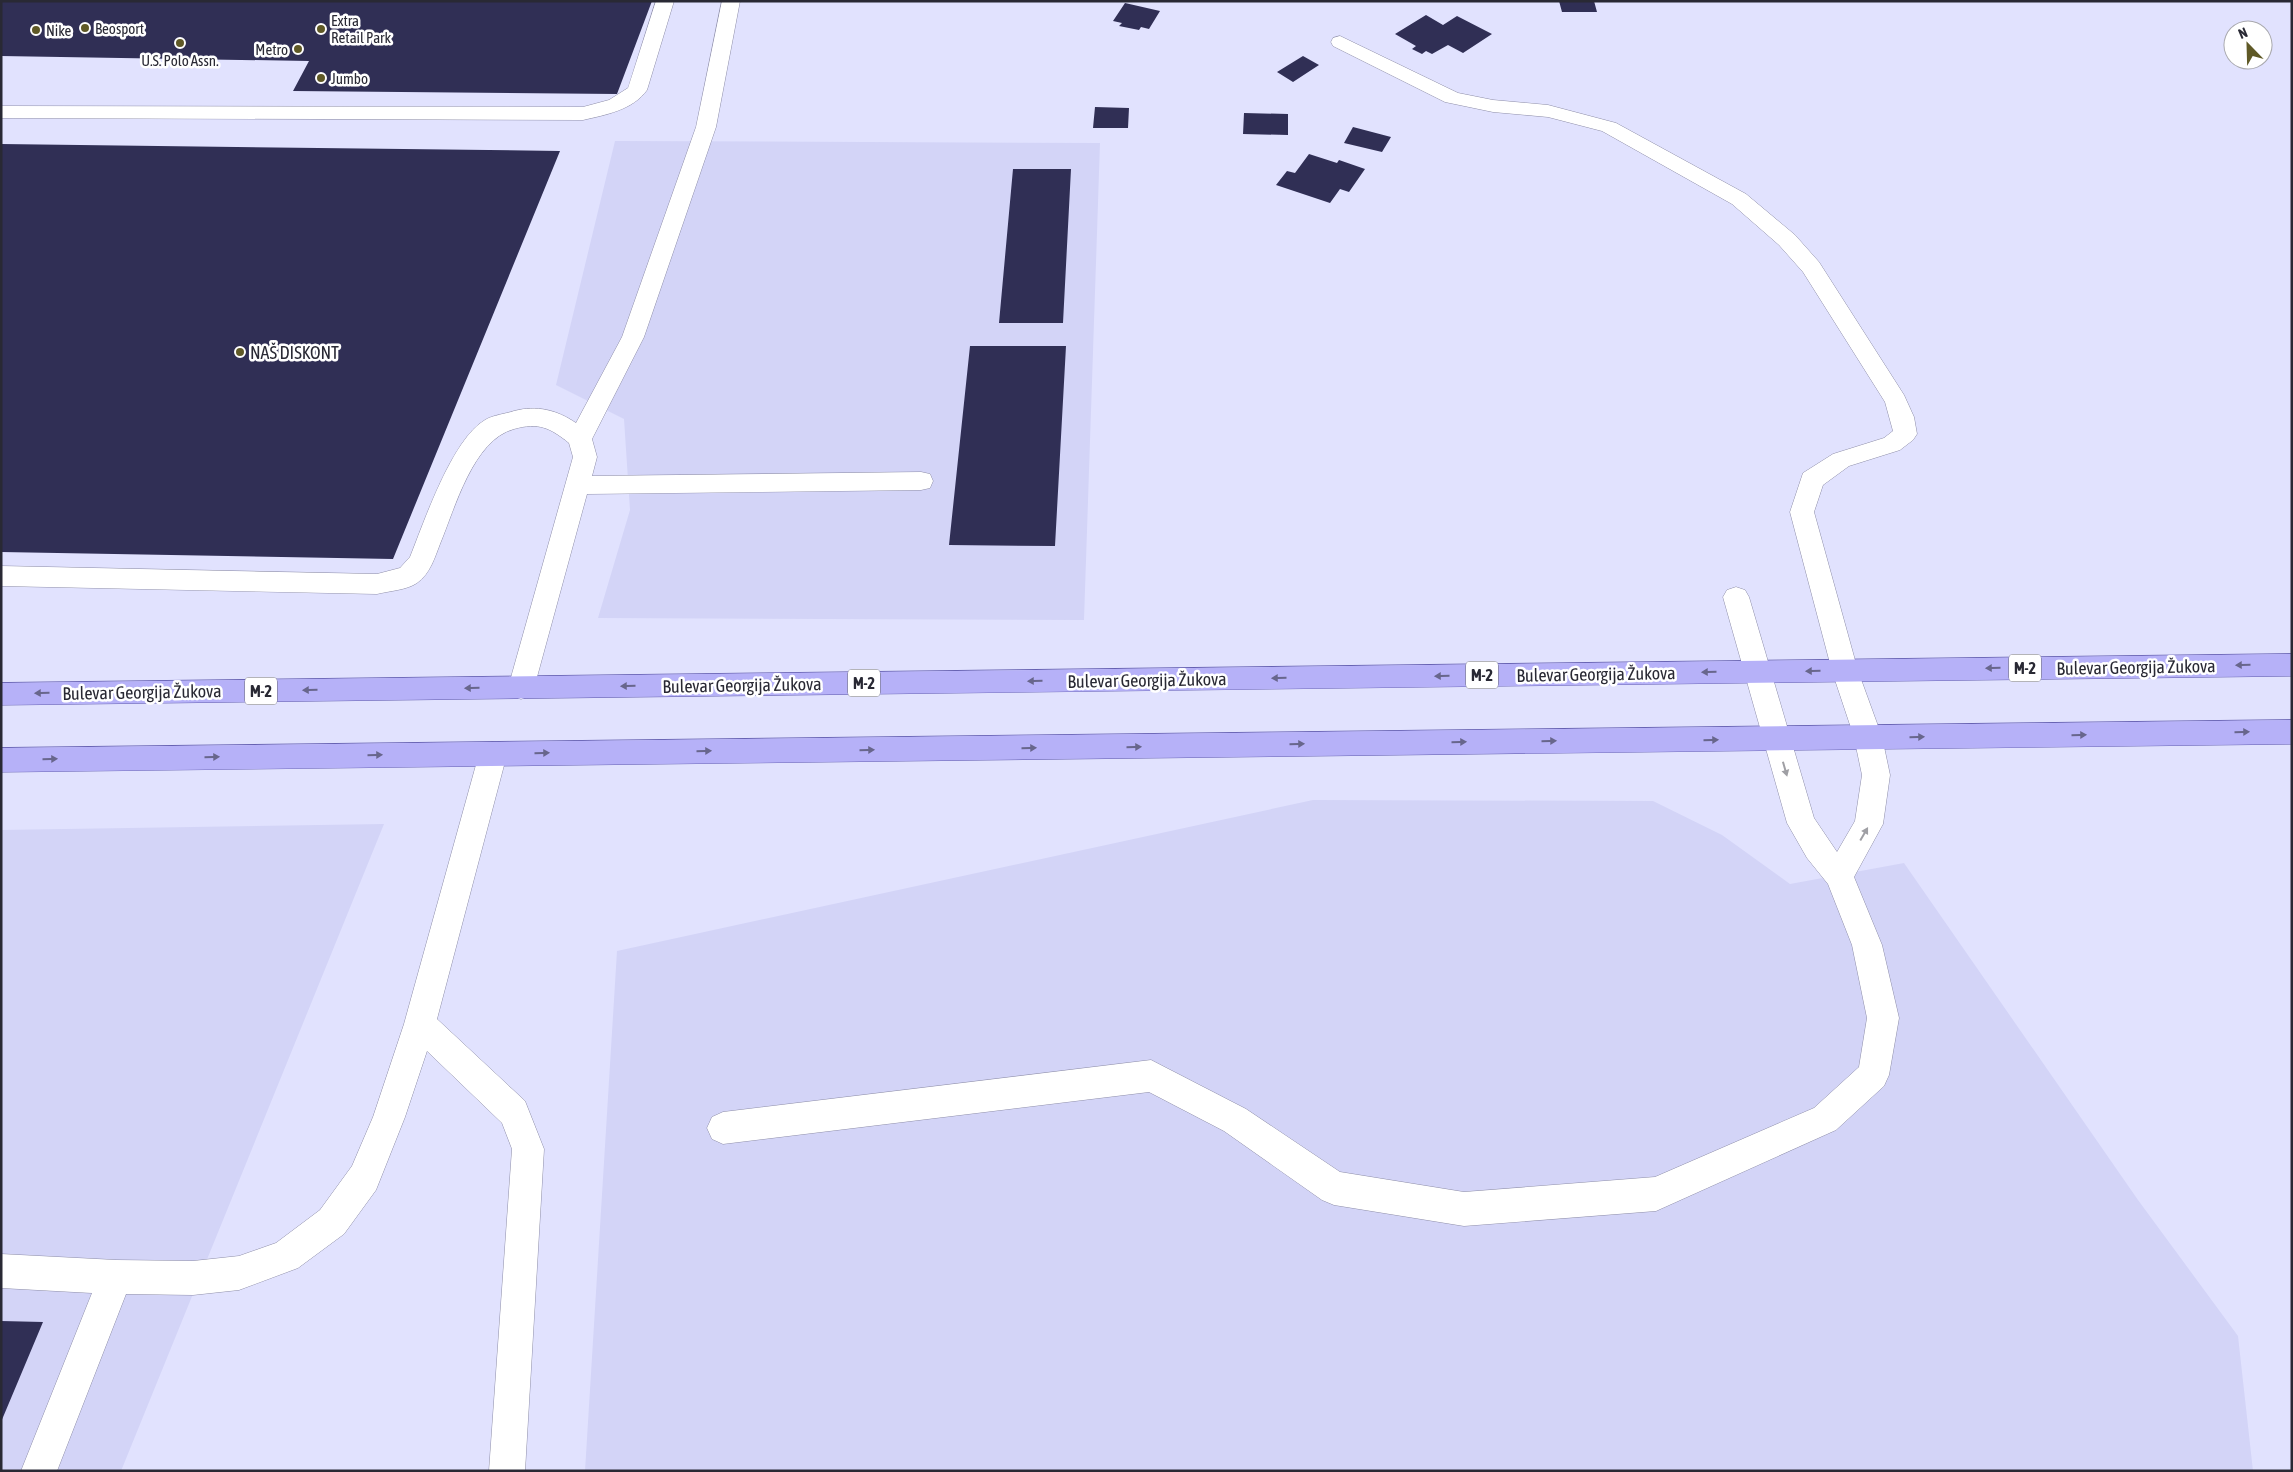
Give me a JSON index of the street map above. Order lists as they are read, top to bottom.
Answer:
{
  "streets": {
    "main road": ["Bulevar Georgija Žukova", "M-2"]
  },
  "places": [
    "Beosport",
    "Extra Retail Park",
    "Nike",
    "U.S. Polo Assn.",
    "Metro",
    "Jumbo",
    "NAŠ DISKONT"
  ],
  "north": "top left"
}
